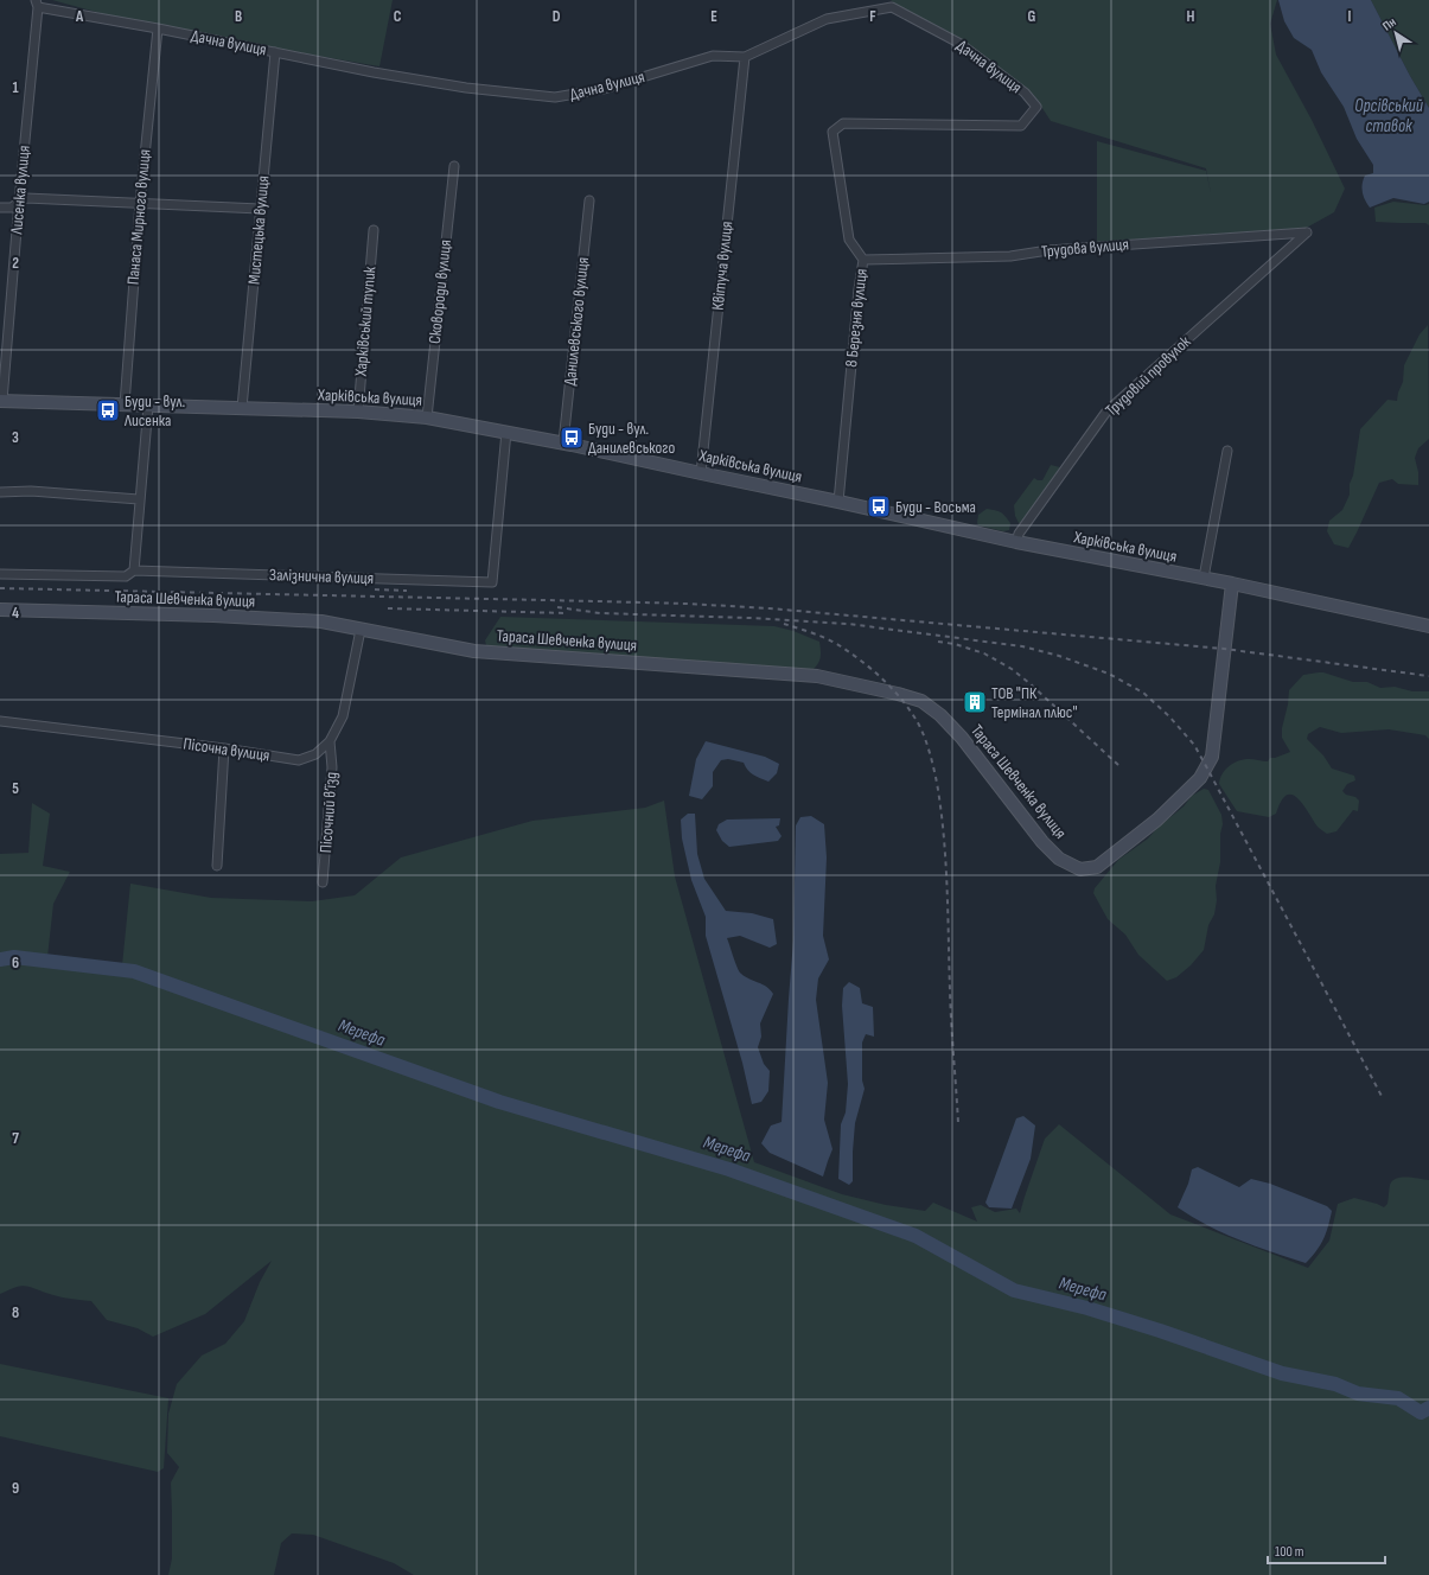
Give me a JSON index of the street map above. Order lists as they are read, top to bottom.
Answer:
{
  "streets": {
    "street": [
      "Дачна вулиця",
      "Лисенка вулиця",
      "Панаса Мирного вулиця",
      "Мистецька вулиця",
      "Трудова вулиця",
      "Квітуча вулиця",
      "Сковороди вулиця",
      "8 Березня вулиця",
      "Харківський тупик",
      "Данилевського вулиця",
      "Трудовий провулок",
      "Харківська вулиця",
      "Залізнична вулиця",
      "Тараса Шевченка вулиця",
      "Пісочна вулиця",
      "Пісочний в’їзд"
    ]
  },
  "crossings": [
    ["Дачна вулиця", "Лисенка вулиця"],
    ["Дачна вулиця", "Панаса Мирного вулиця"],
    ["Дачна вулиця", "Мистецька вулиця"],
    ["Дачна вулиця", "Квітуча вулиця"],
    ["Дачна вулиця", "8 Березня вулиця"],
    ["Лисенка вулиця", "Харківська вулиця"],
    ["Панаса Мирного вулиця", "Харківська вулиця"],
    ["Мистецька вулиця", "Харківська вулиця"],
    ["Трудова вулиця", "8 Березня вулиця"],
    ["Трудова вулиця", "Трудовий провулок"],
    ["Квітуча вулиця", "Харківська вулиця"],
    ["Сковороди вулиця", "Харківська вулиця"],
    ["8 Березня вулиця", "Харківська вулиця"],
    ["Харківський тупик", "Харківська вулиця"],
    ["Данилевського вулиця", "Харківська вулиця"],
    ["Трудовий провулок", "Харківська вулиця"],
    ["Харківська вулиця", "Залізнична вулиця"],
    ["Харківська вулиця", "Тараса Шевченка вулиця"],
    ["Тараса Шевченка вулиця", "Пісочна вулиця"],
    ["Пісочна вулиця", "Пісочний в’їзд"]
  ],
  "water": ["Орсівський ставок", "Мерефа"],
  "places": {
    "bus stop": ["Буди - вул. Лисенка", "Буди - вул. Данилевського", "Буди - Восьма"],
    "building": ["ТОВ \"ПК Термінал плюс\""]
  },
  "scale_bar": "100 m",
  "north": "top left",
  "grid": {
    "columns": [
      "A",
      "B",
      "C",
      "D",
      "E",
      "F",
      "G",
      "H",
      "I"
    ],
    "rows": [
      "1",
      "2",
      "3",
      "4",
      "5",
      "6",
      "7",
      "8",
      "9"
    ]
  }
}
